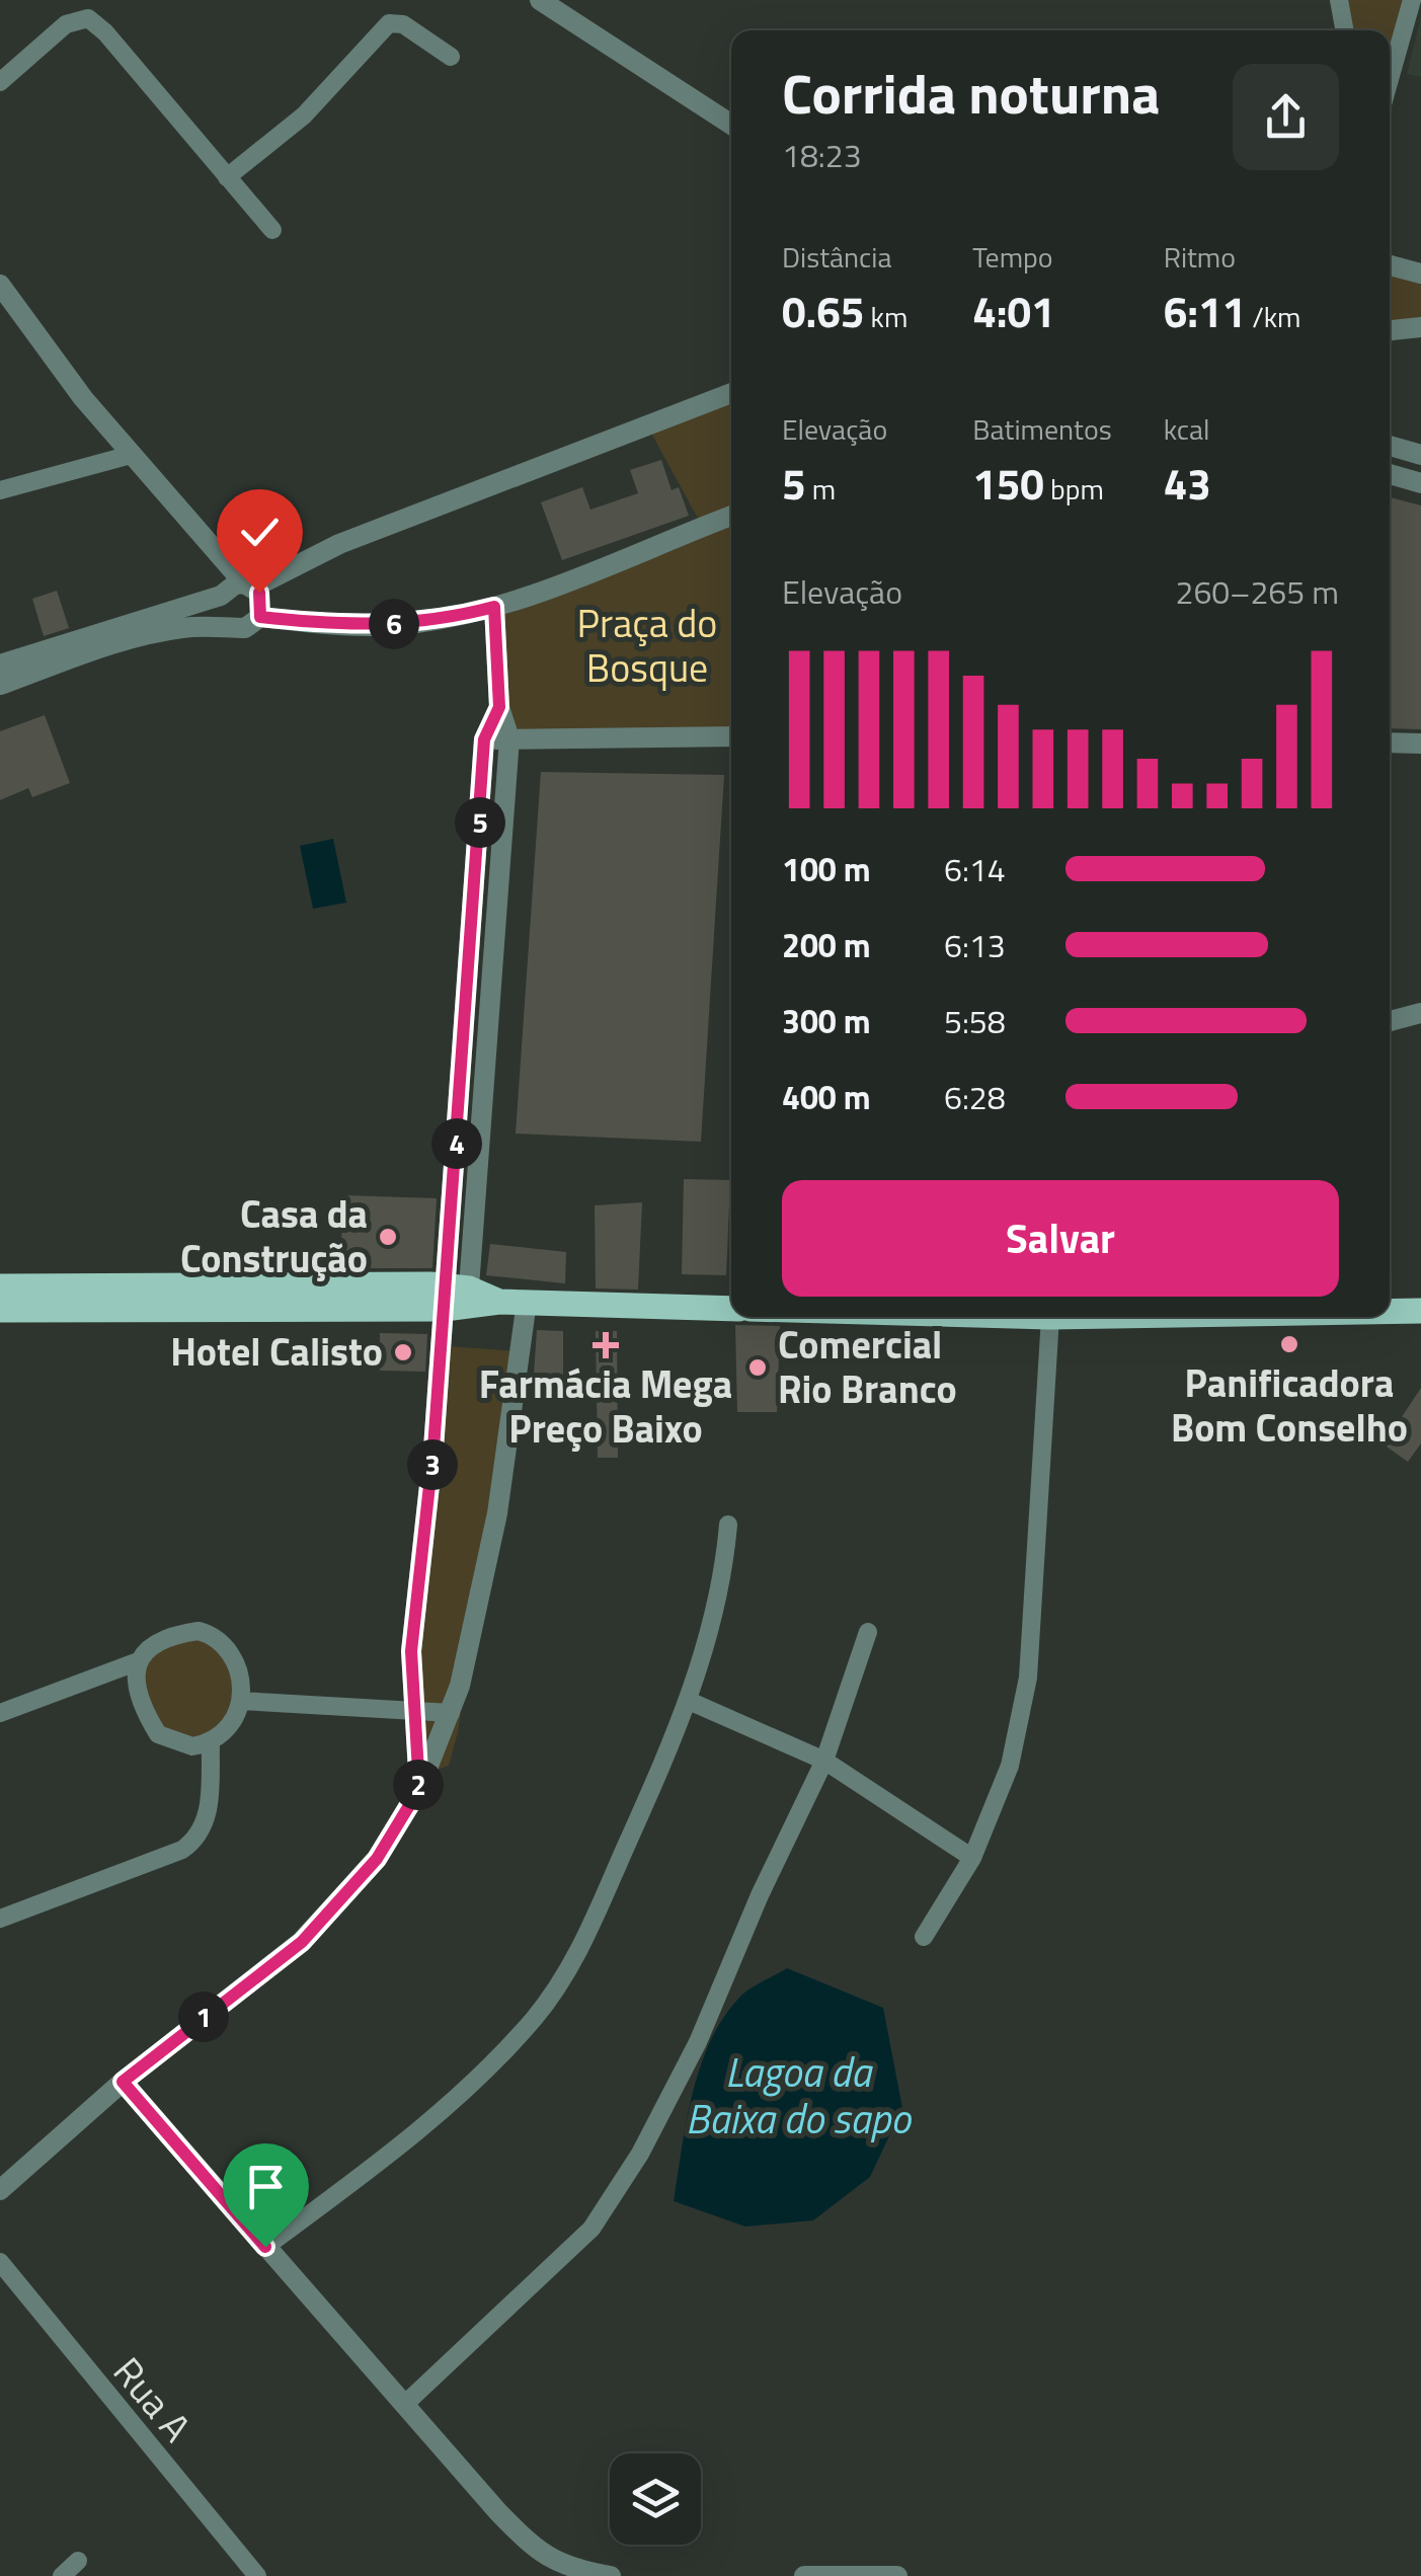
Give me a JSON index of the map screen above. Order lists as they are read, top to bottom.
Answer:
{
  "streets": {
    "street": ["Rua A"]
  },
  "water": ["Lagoa da Baixa do sapo"],
  "parks": ["Praça do Bosque"],
  "places": {
    "other": [
      "Casa da Construção",
      "Panificadora Bom Conselho",
      "Hotel Calisto",
      "Comercial Rio Branco"
    ],
    "health": ["Farmácia Mega Preço Baixo"]
  },
  "page": {
    "heading": ["Corrida noturna", "18:23"],
    "stats": [
      ["Distância", "0.65 km"],
      ["Tempo", "4:01"],
      ["Ritmo", "6:11 /km"],
      ["Elevação", "5 m"],
      ["Batimentos", "150 bpm"],
      ["kcal", "43"]
    ],
    "chart": ["Elevação", "260–265 m"],
    "pins": [
      "6",
      "5",
      "4",
      "3",
      "2",
      "1"
    ],
    "list": [
      {
        "name": "100 m",
        "note": "6:14"
      },
      {
        "name": "200 m",
        "note": "6:13"
      },
      {
        "name": "300 m",
        "note": "5:58"
      },
      {
        "name": "400 m",
        "note": "6:28"
      }
    ],
    "buttons": "Salvar"
  }
}
